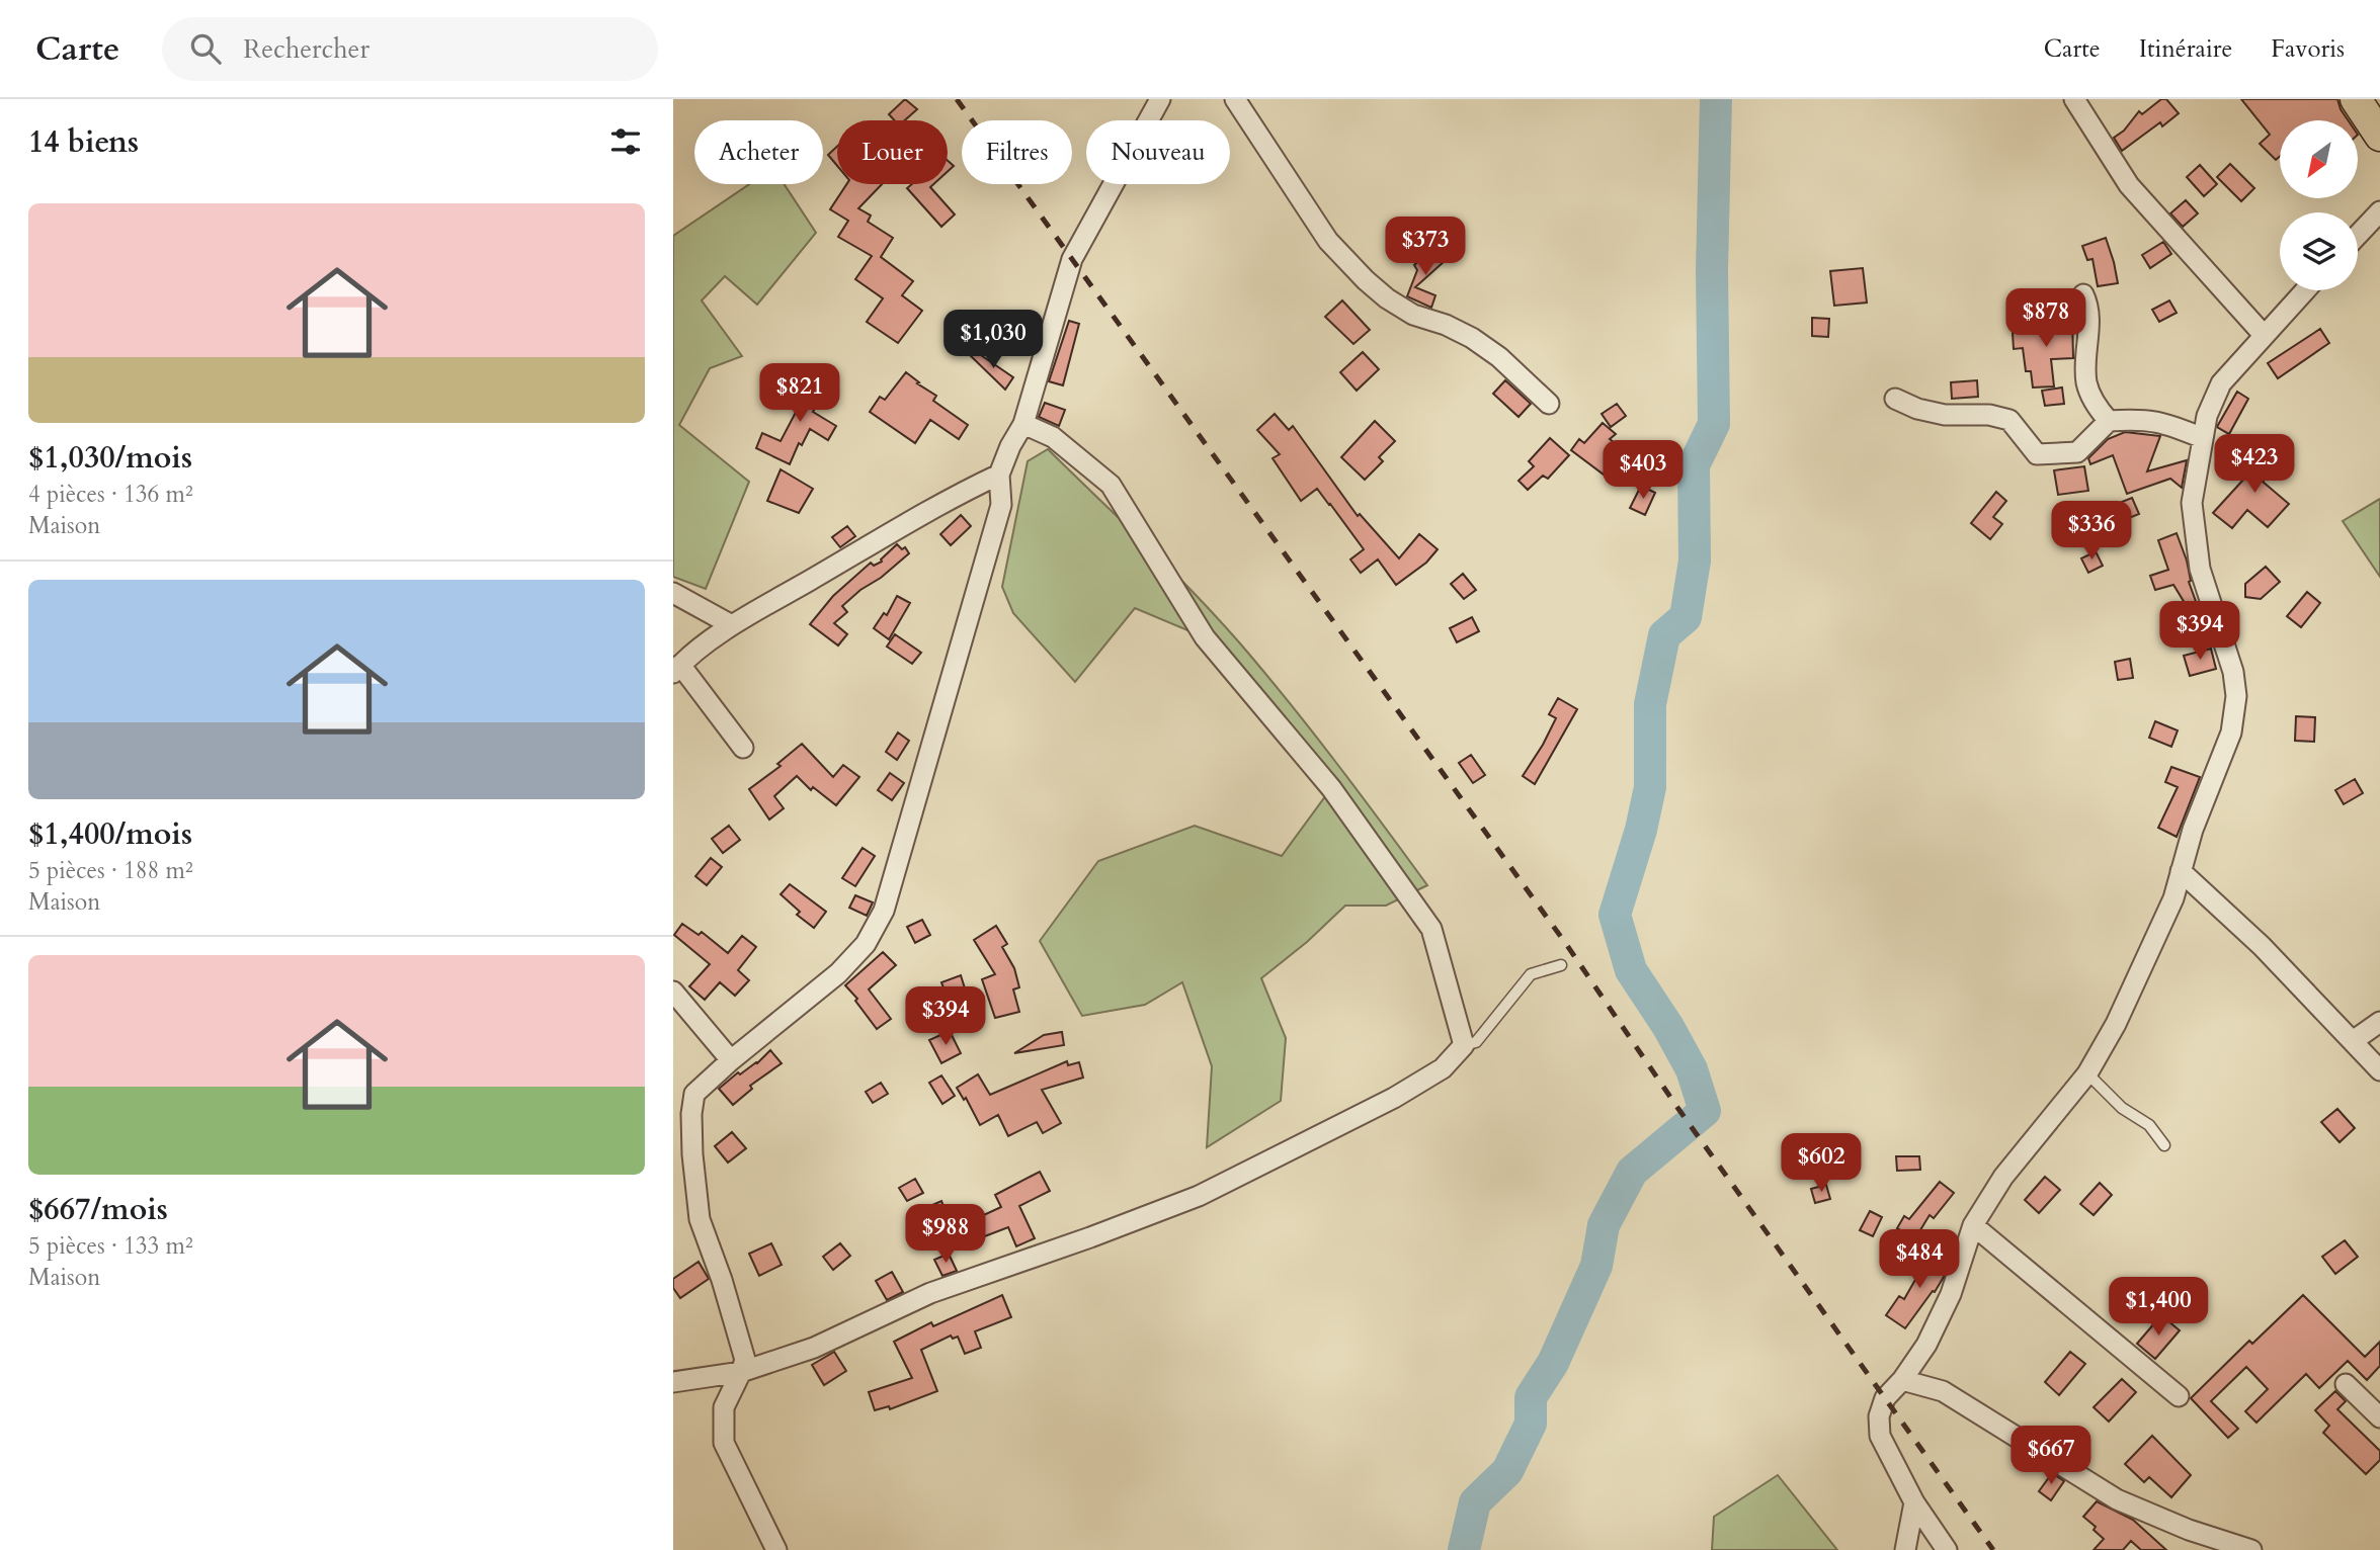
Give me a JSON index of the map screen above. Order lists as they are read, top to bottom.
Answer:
{
  "north": "bottom left",
  "page": {
    "header": "Carte",
    "search": "Rechercher",
    "nav": ["Carte", "Itinéraire", "Favoris"],
    "heading": "14 biens",
    "chip": [
      "Acheter",
      "Louer",
      "Filtres",
      "Nouveau"
    ],
    "list": [
      {
        "name": "$1,030/mois",
        "note": "4 pièces · 136 m² · Maison"
      },
      {
        "name": "$1,400/mois",
        "note": "5 pièces · 188 m² · Maison"
      },
      {
        "name": "$667/mois",
        "note": "5 pièces · 133 m² · Maison"
      }
    ],
    "price": [
      "$373",
      "$878",
      "$1,030",
      "$821",
      "$423",
      "$403",
      "$336",
      "$394",
      "$394",
      "$602",
      "$988",
      "$484",
      "$1,400",
      "$667"
    ]
  }
}
